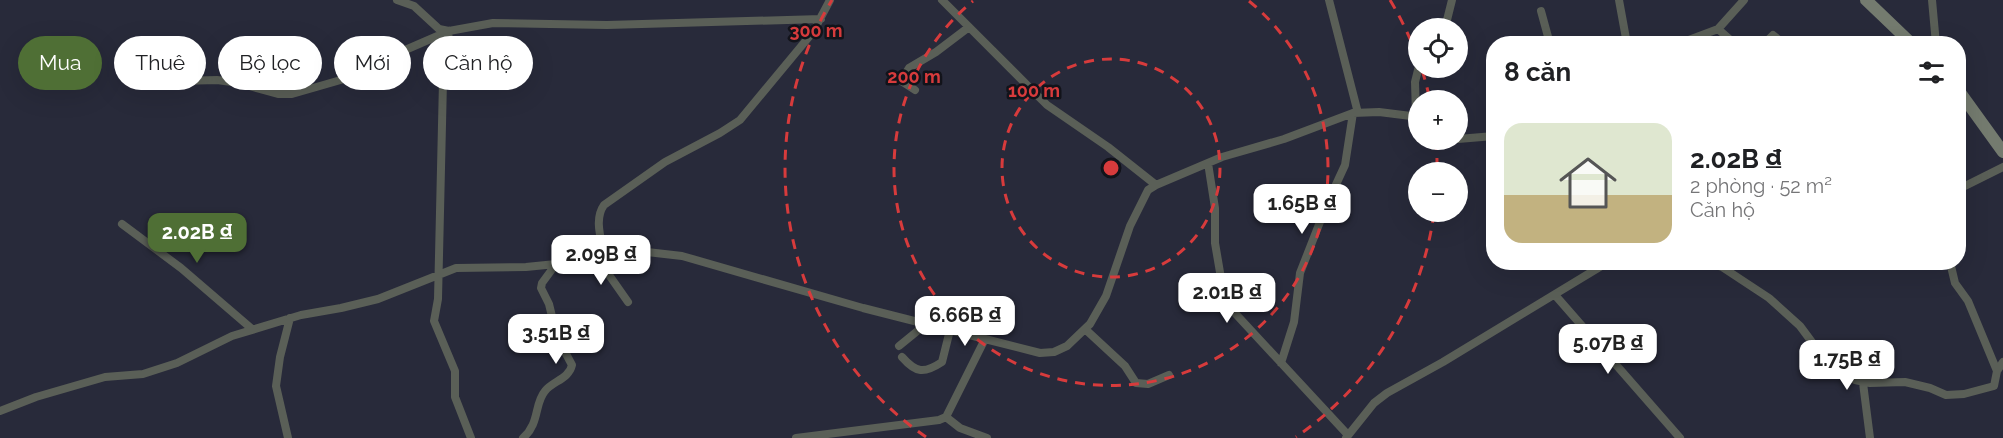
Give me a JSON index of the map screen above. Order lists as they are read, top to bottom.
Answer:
{
  "page": {
    "map_buttons": ["+", "−"],
    "chip": [
      "Mua",
      "Thuê",
      "Bộ lọc",
      "Mới",
      "Căn hộ"
    ],
    "heading": "8 căn",
    "list": [
      {
        "name": "2.02B ₫",
        "note": "2 phòng · 52 m² · Căn hộ"
      }
    ],
    "price": [
      "1.65B ₫",
      "2.02B ₫",
      "2.09B ₫",
      "2.01B ₫",
      "6.66B ₫",
      "3.51B ₫",
      "5.07B ₫",
      "1.75B ₫"
    ]
  },
  "rings": ["300 m", "200 m", "100 m"]
}
